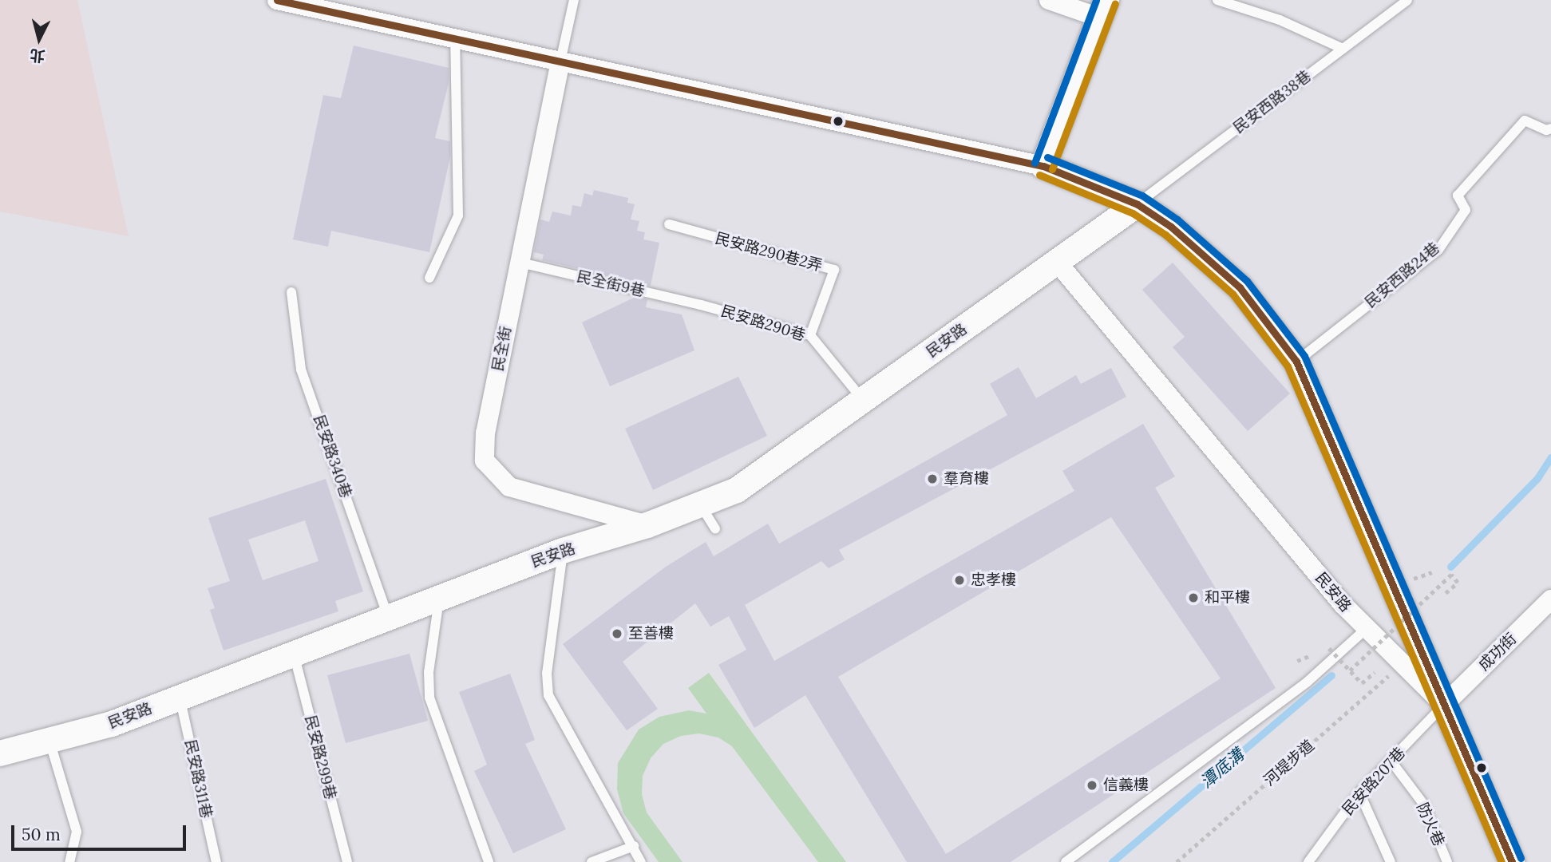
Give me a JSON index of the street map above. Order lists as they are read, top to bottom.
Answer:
{
  "streets": {
    "street": ["民安路", "民全街", "成功街"],
    "lane": [
      "民安西路38巷",
      "民安路290巷2弄",
      "民安西路24巷",
      "民全街9巷",
      "民安路290巷",
      "民安路340巷",
      "民安路299巷",
      "民安路311巷",
      "民安路207巷",
      "防火巷"
    ],
    "path": ["河堤步道"]
  },
  "crossings": [
    ["民安西路38巷", "民安路"],
    ["民安路290巷2弄", "民安路290巷"],
    ["民全街9巷", "民安路290巷"],
    ["民全街9巷", "民全街"],
    ["民安路290巷", "民安路"],
    ["民安路", "民全街"],
    ["民安路", "民安路340巷"],
    ["民安路", "成功街"],
    ["民安路", "民安路299巷"],
    ["民安路", "河堤步道"],
    ["民安路", "民安路311巷"],
    ["民安路", "民安路207巷"],
    ["成功街", "民安路207巷"],
    ["民安路207巷", "防火巷"]
  ],
  "water": ["潭底溝"],
  "places": [
    "羣育樓",
    "忠孝樓",
    "和平樓",
    "至善樓",
    "信義樓"
  ],
  "scale_bar": "50 m",
  "north": "bottom"
}
